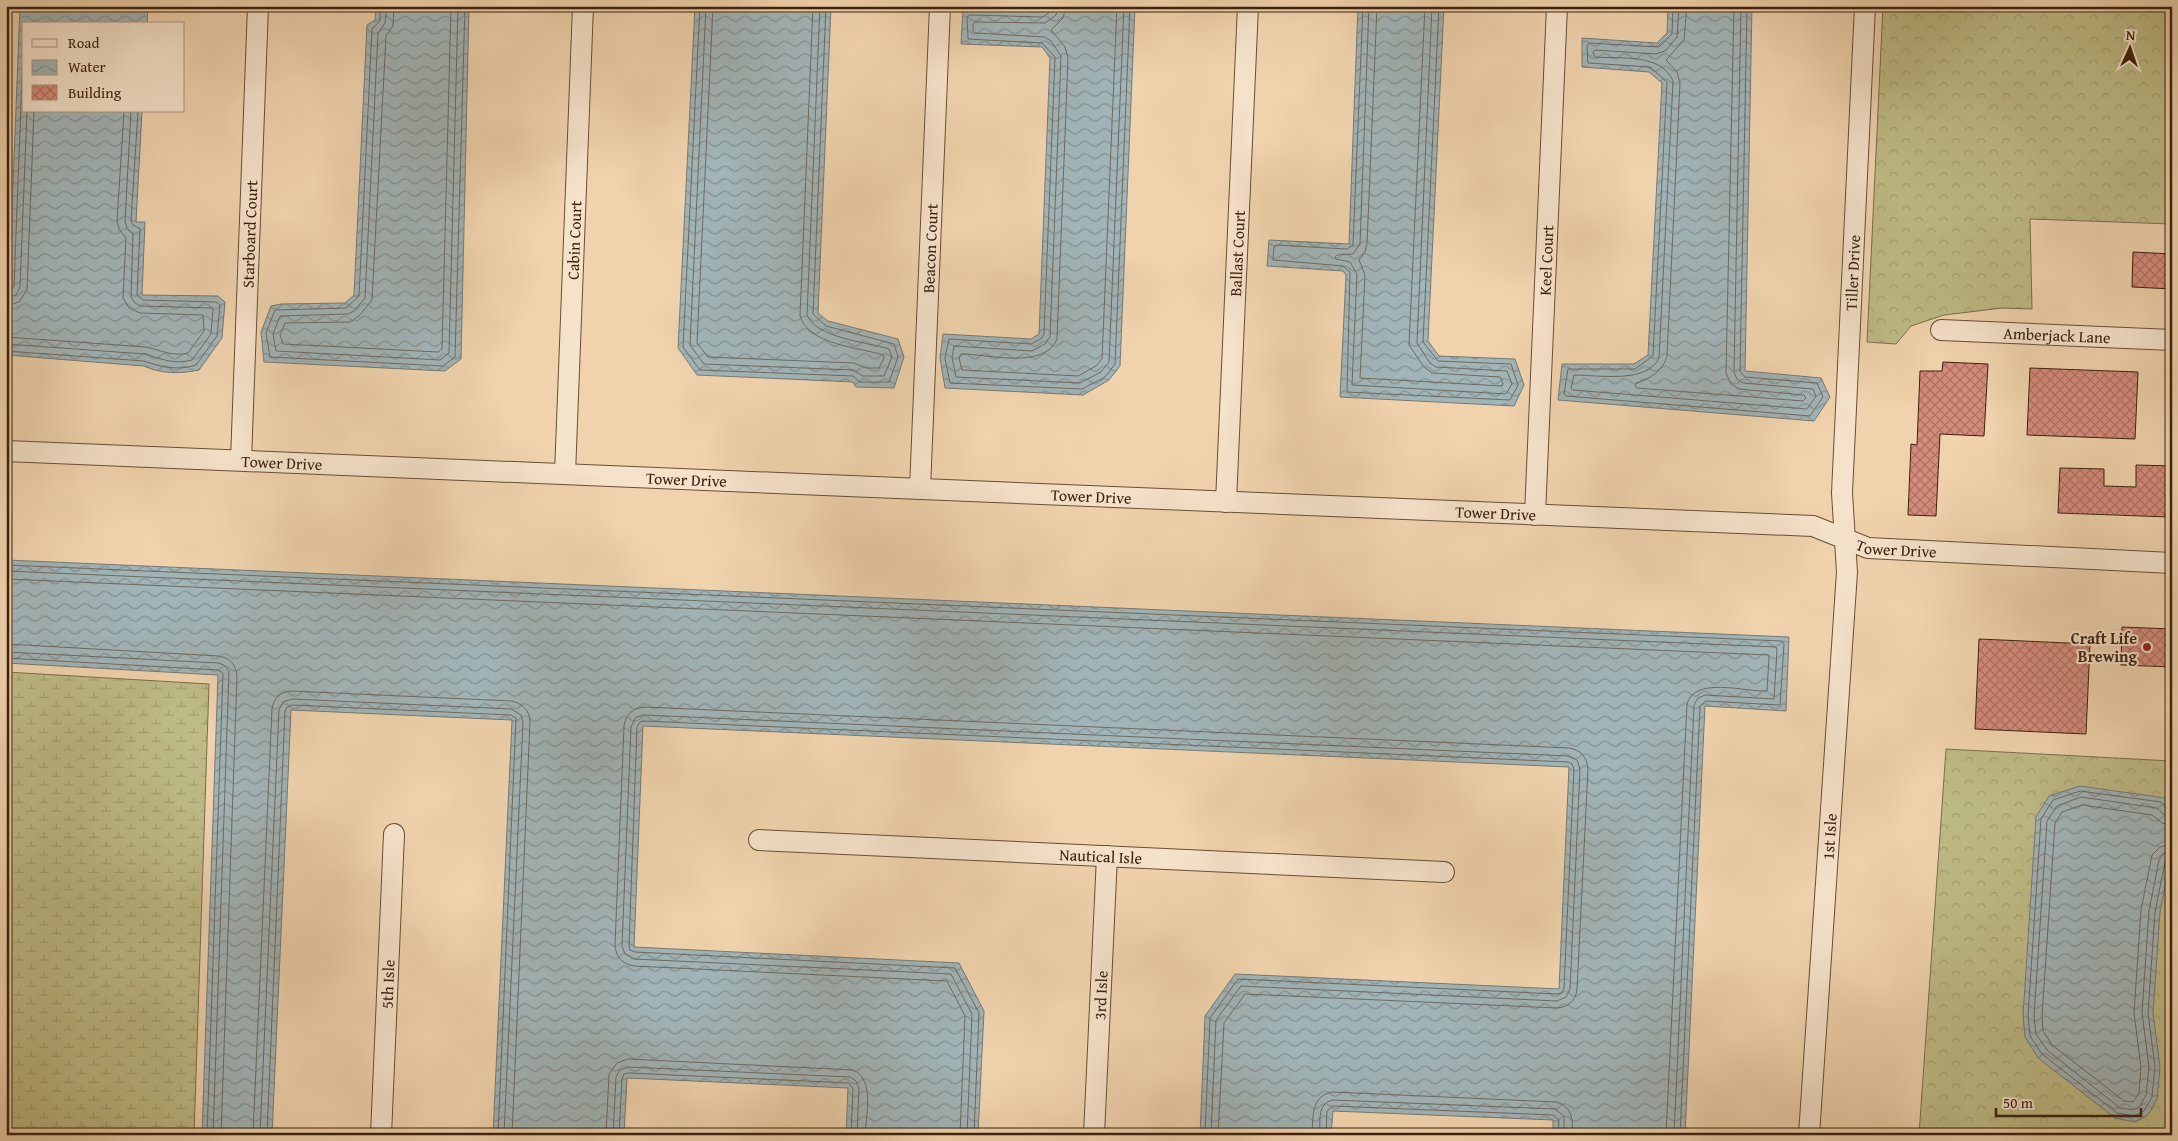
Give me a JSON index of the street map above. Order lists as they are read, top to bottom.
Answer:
{
  "streets": {
    "street": [
      "Starboard Court",
      "Cabin Court",
      "Beacon Court",
      "Ballast Court",
      "Keel Court",
      "Tiller Drive",
      "Amberjack Lane",
      "Tower Drive",
      "1st Isle",
      "Nautical Isle",
      "5th Isle",
      "3rd Isle"
    ]
  },
  "crossings": [
    ["Starboard Court", "Tower Drive"],
    ["Cabin Court", "Tower Drive"],
    ["Beacon Court", "Tower Drive"],
    ["Ballast Court", "Tower Drive"],
    ["Keel Court", "Tower Drive"],
    ["Tiller Drive", "Tower Drive"],
    ["Tiller Drive", "1st Isle"],
    ["Tower Drive", "1st Isle"],
    ["Nautical Isle", "3rd Isle"]
  ],
  "places": ["Craft Life Brewing"],
  "legend": ["Road", "Water", "Building"],
  "scale_bar": "50 m",
  "north": "top"
}
